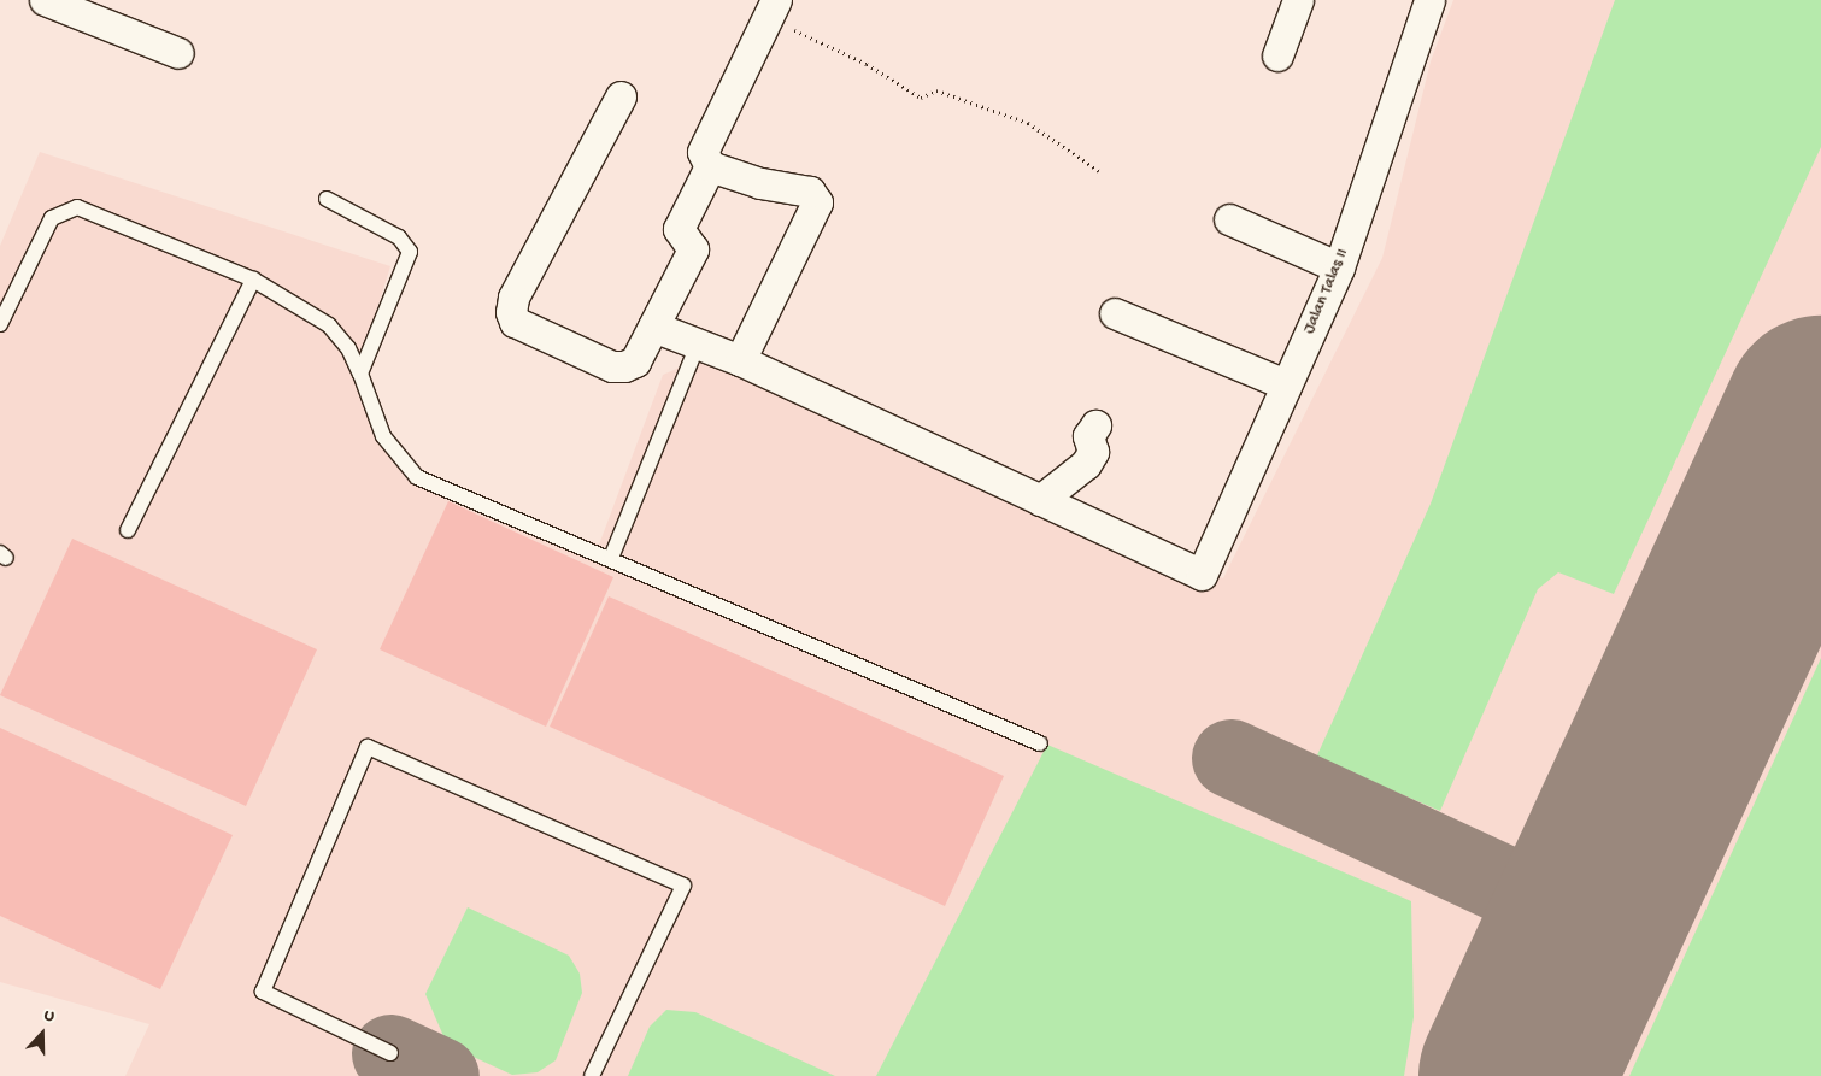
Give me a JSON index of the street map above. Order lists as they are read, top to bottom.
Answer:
{
  "streets": {
    "street": ["Jalan Talas II"]
  },
  "north": "top"
}
